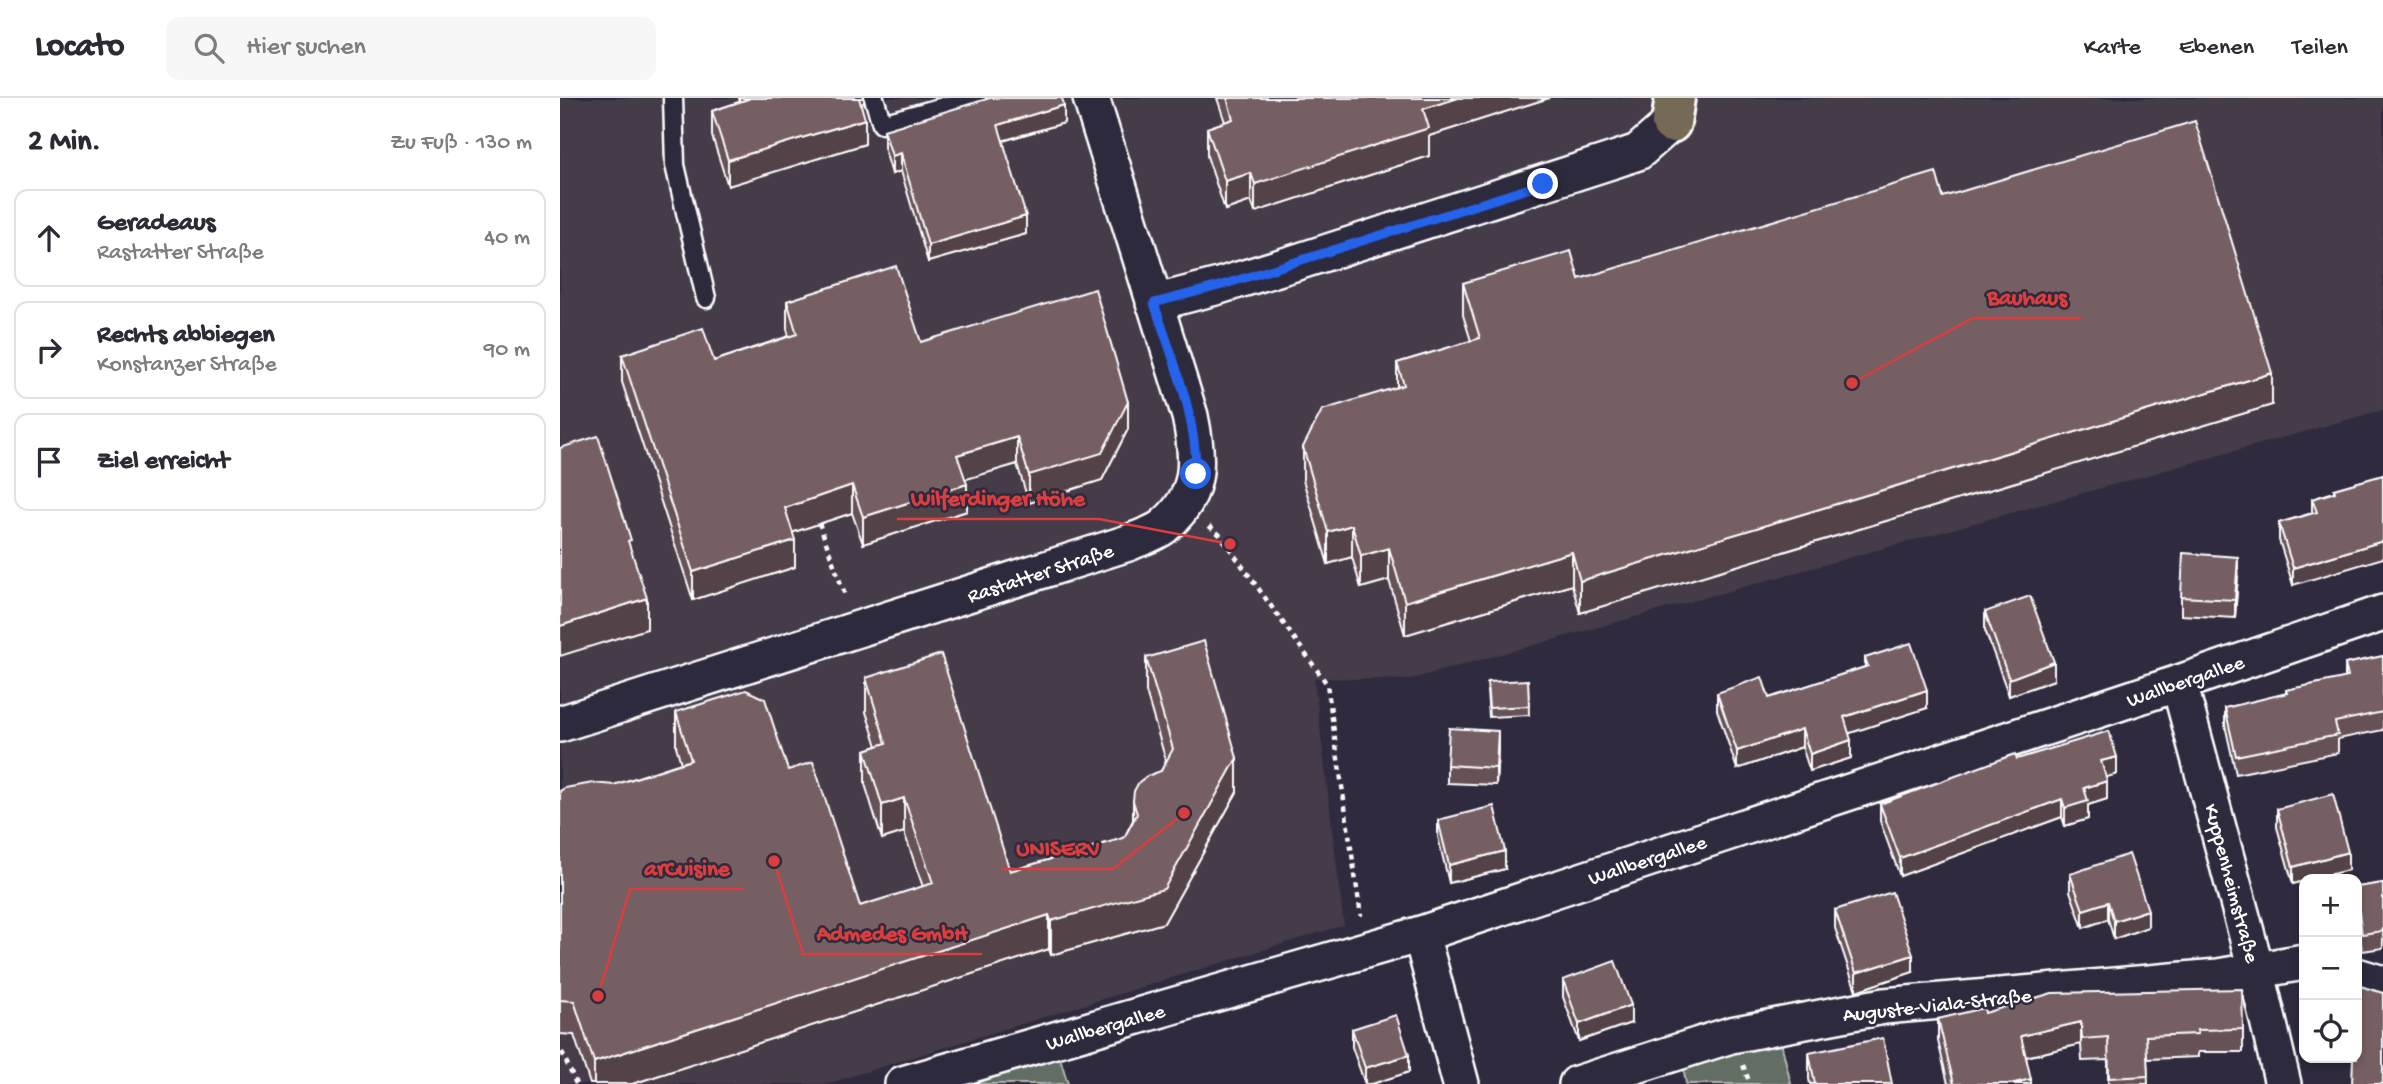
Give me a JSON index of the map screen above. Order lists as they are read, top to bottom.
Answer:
{
  "streets": {
    "street": [
      "Rastatter Straße",
      "Wallbergallee",
      "Kuppenheimstraße",
      "Auguste-Viala-Straße"
    ]
  },
  "crossings": [
    ["Wallbergallee", "Kuppenheimstraße"],
    ["Kuppenheimstraße", "Auguste-Viala-Straße"]
  ],
  "places": [
    "Bauhaus",
    "Wilferdinger Höhe",
    "UNISERV",
    "Admedes GmbH",
    "arCuisine"
  ],
  "page": {
    "header": "Locato",
    "search": "Hier suchen",
    "nav": ["Karte", "Ebenen", "Teilen"],
    "heading": ["2 Min.", "Zu Fuß · 130 m"],
    "list": [
      ["Geradeaus", "Rastatter Straße", "40 m"],
      ["Rechts abbiegen", "Konstanzer Straße", "90 m"],
      "Ziel erreicht"
    ],
    "map_buttons": ["+", "−"]
  }
}
